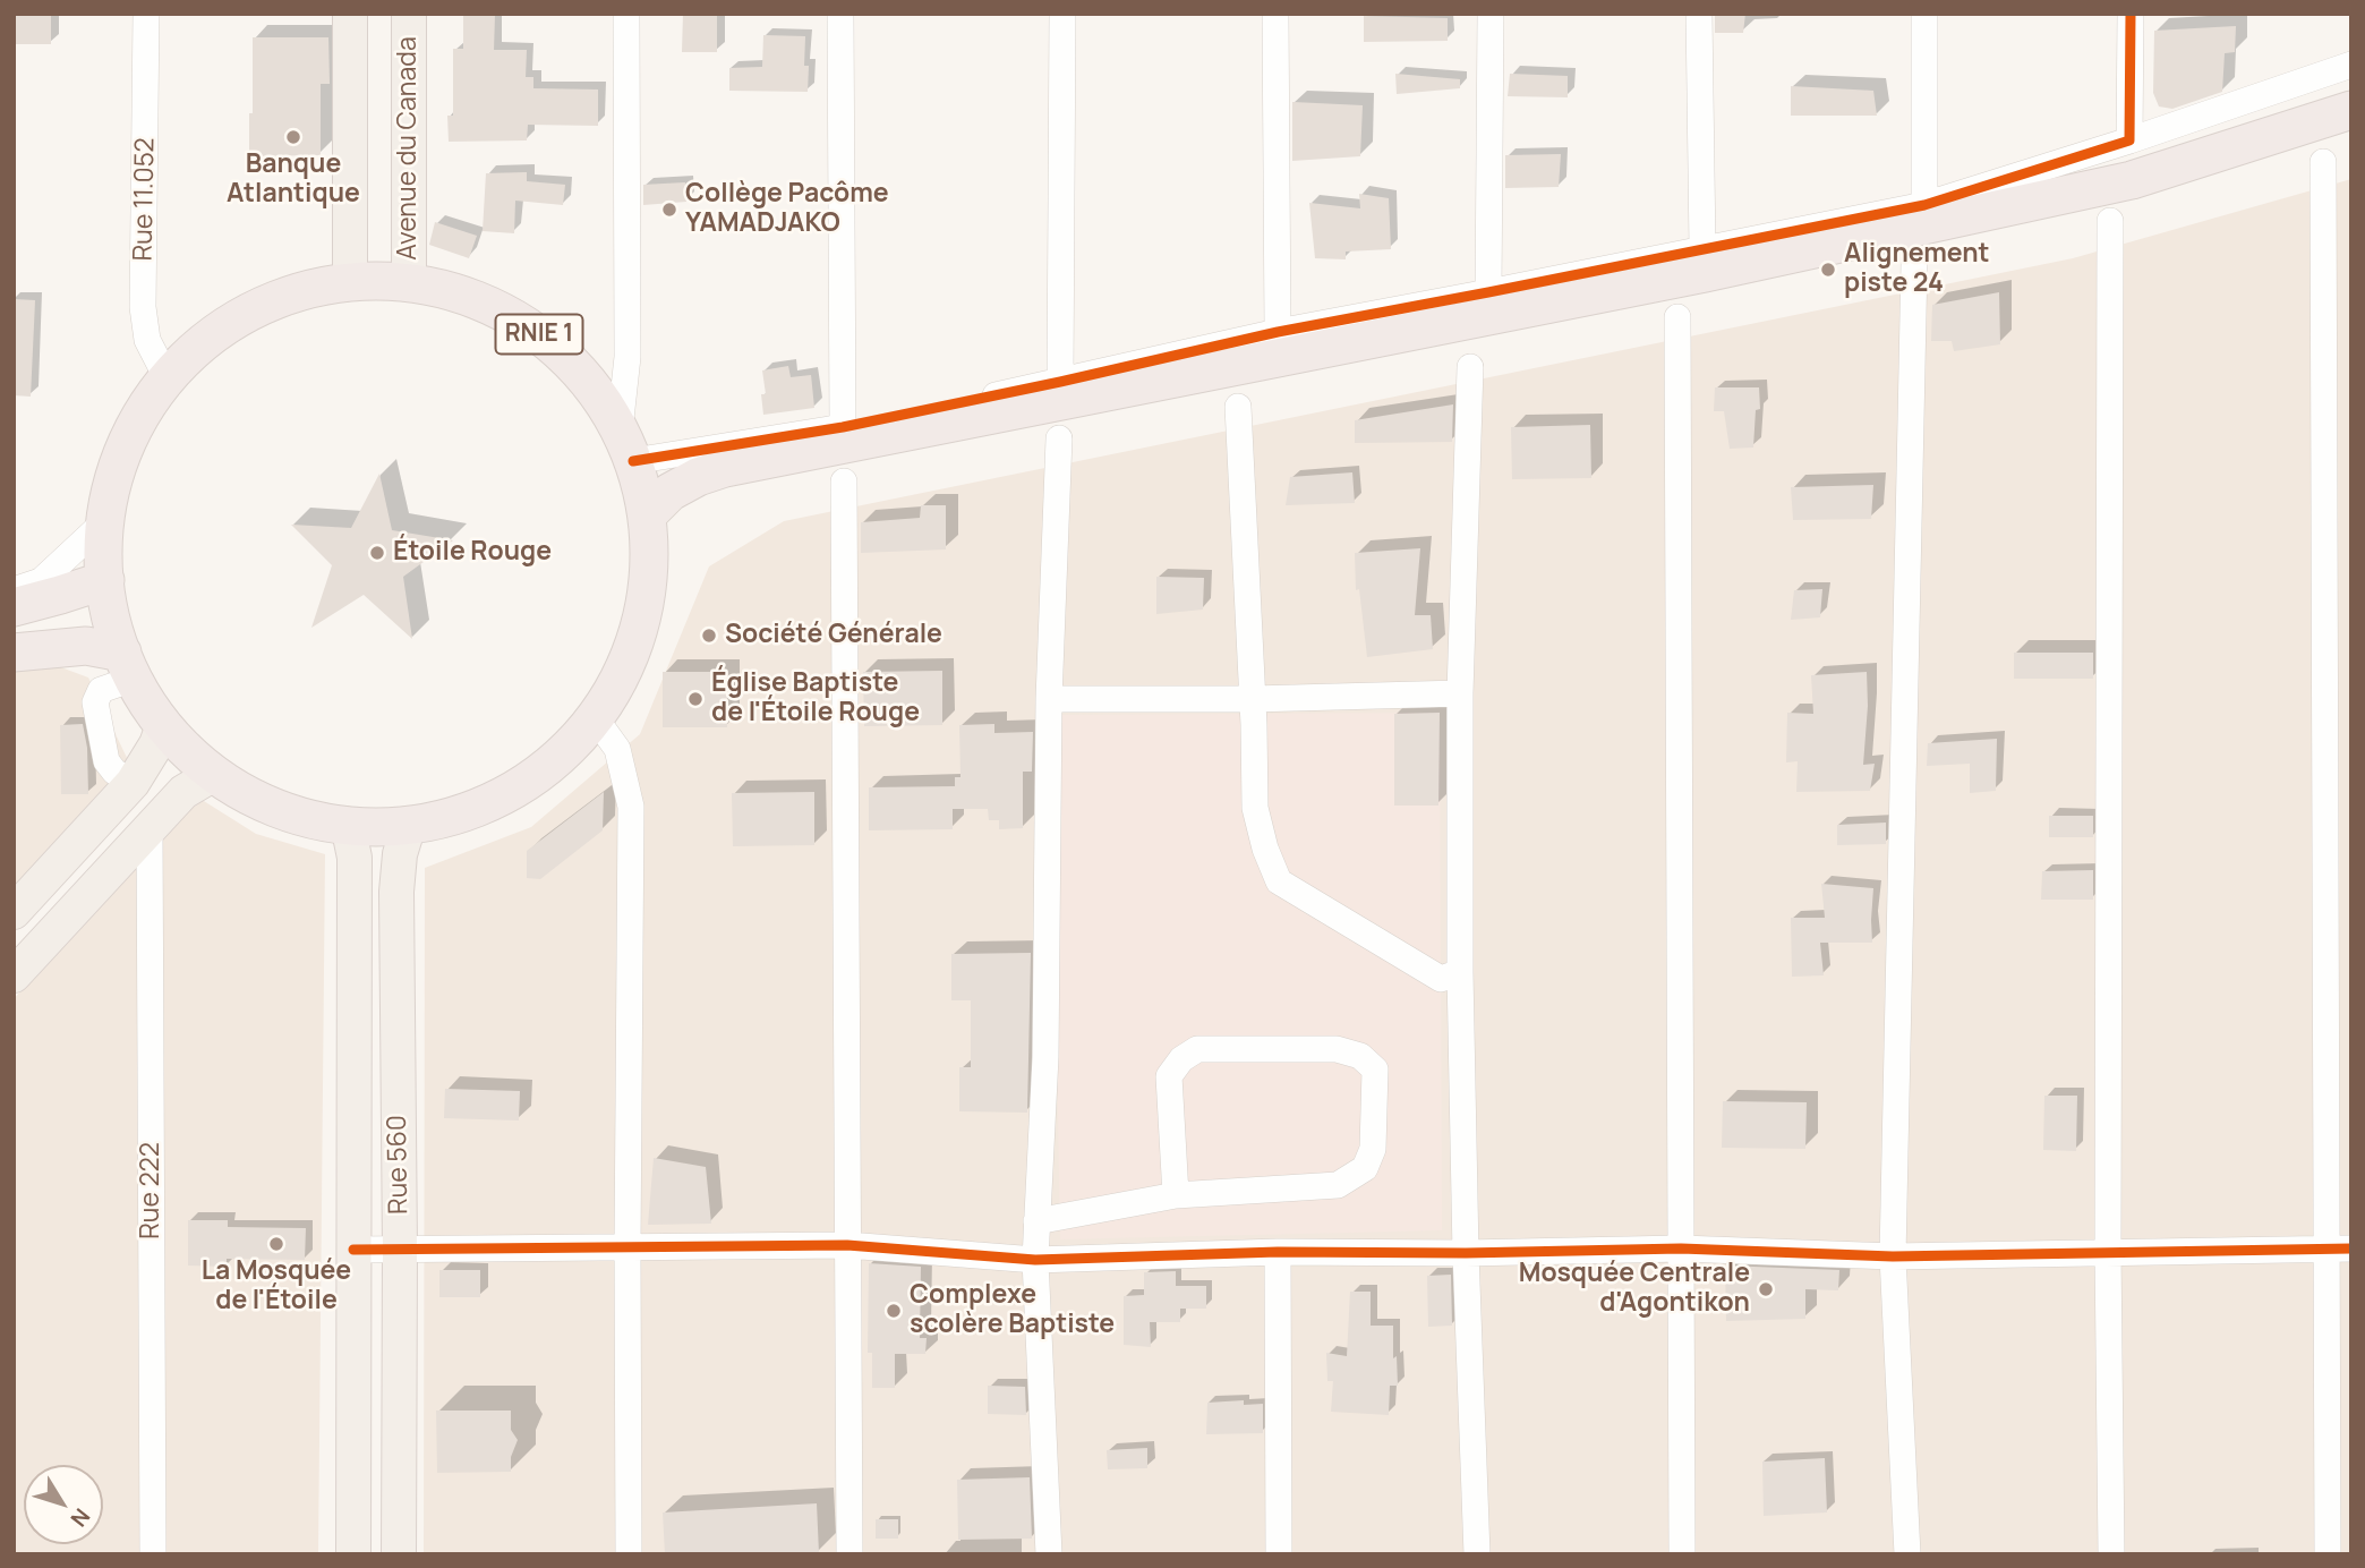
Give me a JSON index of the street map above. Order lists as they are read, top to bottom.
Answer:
{
  "streets": {
    "highway": ["RNIE 1"],
    "main road": ["Avenue du Canada", "Rue 560"],
    "street": ["Rue 11.052", "Rue 222"]
  },
  "crossings": [
    ["Avenue du Canada", "RNIE 1"],
    ["Rue 11.052", "RNIE 1"],
    ["RNIE 1", "Rue 560"]
  ],
  "places": [
    "Banque Atlantique",
    "Collège Pacôme YAMADJAKO",
    "Alignement piste 24",
    "Étoile Rouge",
    "Société Générale",
    "Église Baptiste de l'Étoile Rouge",
    "La Mosquée de l'Étoile",
    "Mosquée Centrale d'Agontikon",
    "Complexe scolère Baptiste"
  ],
  "north": "bottom right"
}
